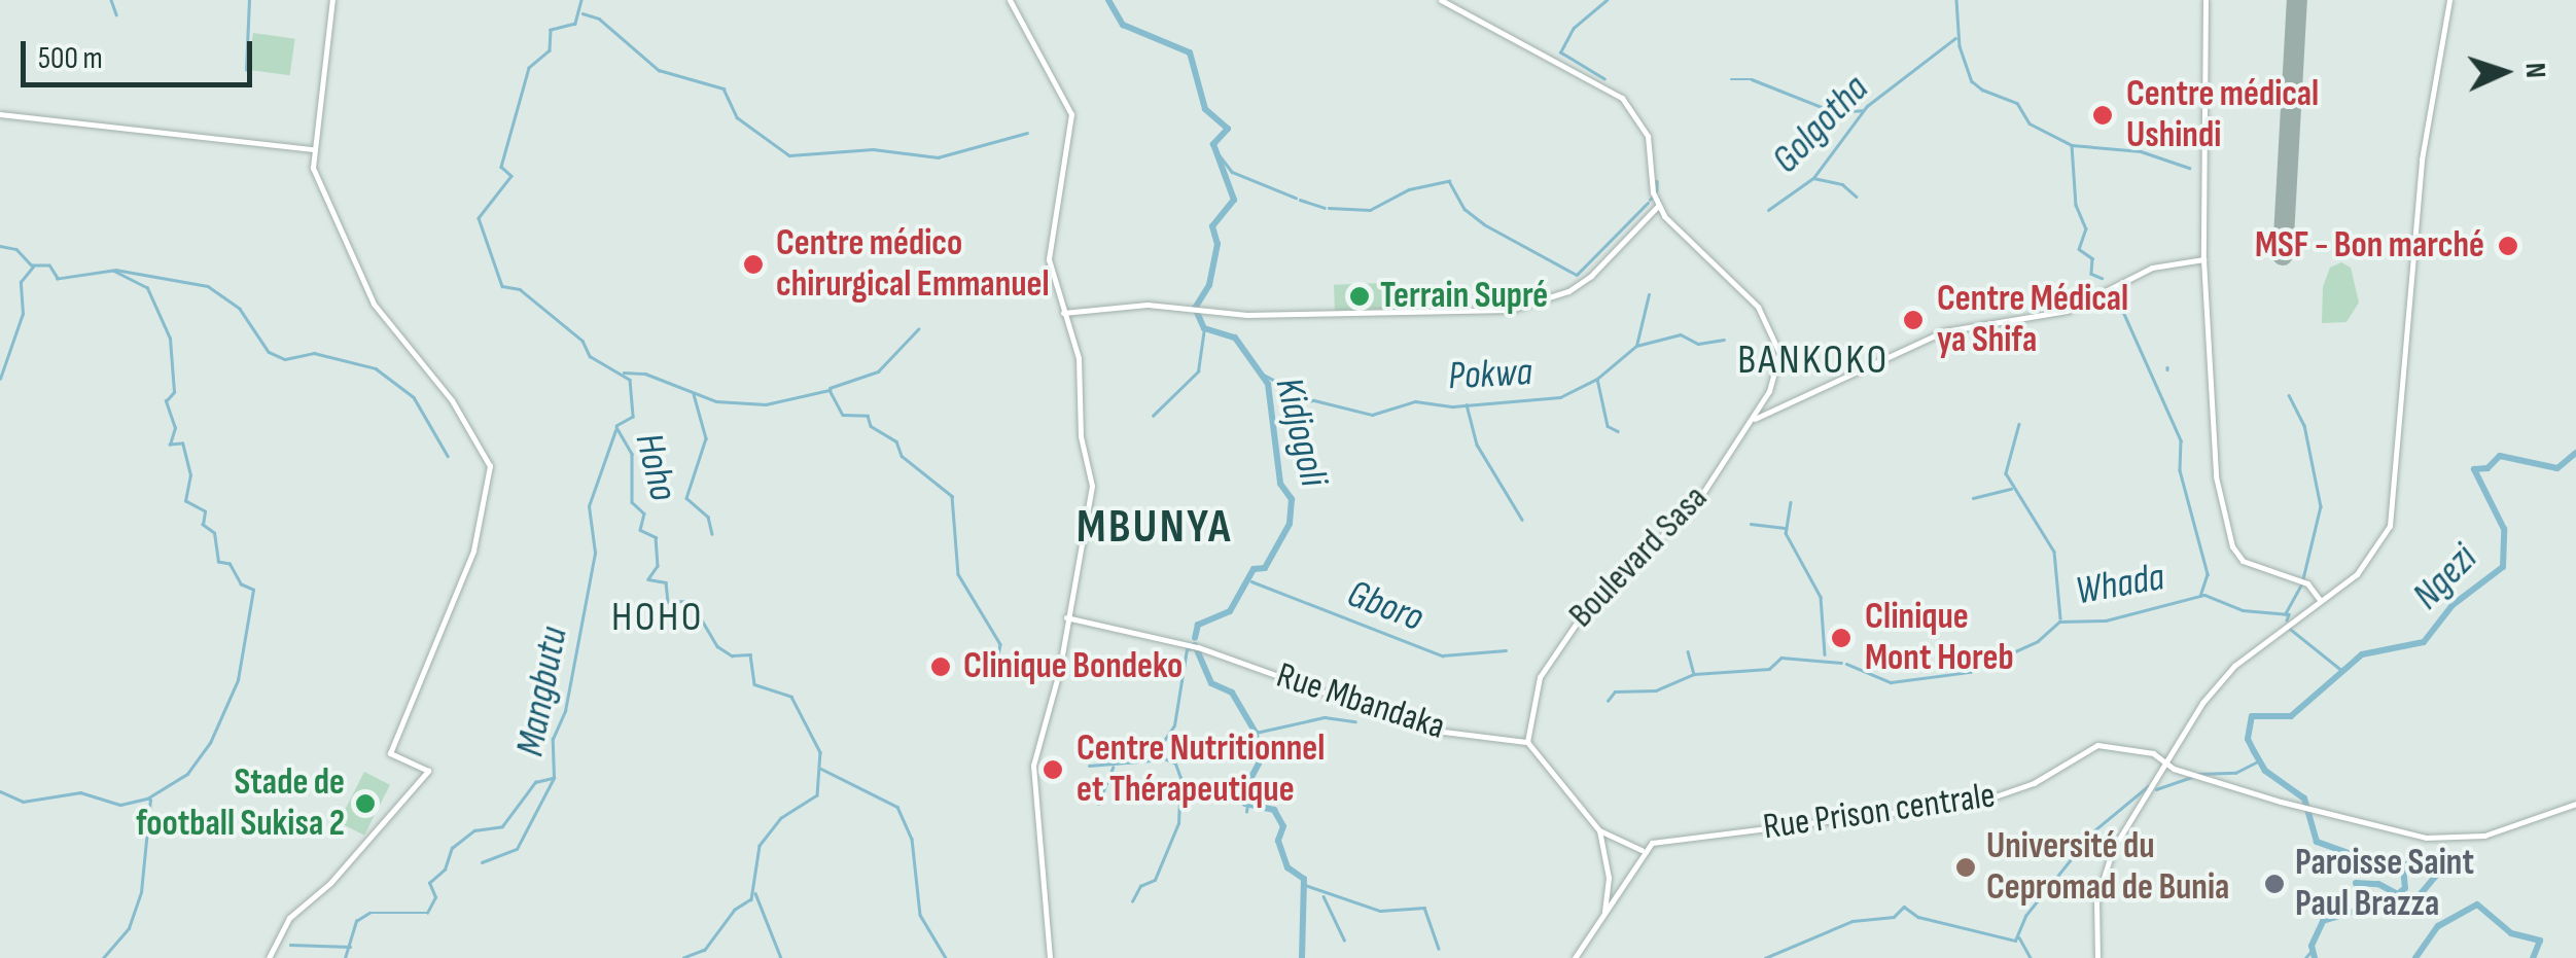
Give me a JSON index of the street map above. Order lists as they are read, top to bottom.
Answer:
{
  "streets": {
    "street": ["Boulevard Sasa", "Rue Mbandaka", "Rue Prison centrale"]
  },
  "crossings": [
    ["Boulevard Sasa", "Rue Mbandaka"]
  ],
  "districts": ["BANKOKO", "MBUNYA", "HOHO"],
  "water": [
    "Golgotha",
    "Pokwa",
    "Kidjogoli",
    "Hoho",
    "Ngezi",
    "Whada",
    "Gboro",
    "Mangbutu"
  ],
  "places": [
    "Centre médical Ushindi",
    "MSF - Bon marché",
    "Centre médico chirurgical Emmanuel",
    "Terrain Supré",
    "Centre Médical ya Shifa",
    "Clinique Mont Horeb",
    "Clinique Bondeko",
    "Centre Nutritionnel et Thérapeutique",
    "Stade de football Sukisa 2",
    "Université du Cepromad de Bunia",
    "Paroisse Saint Paul Brazza"
  ],
  "scale_bar": "500 m",
  "north": "right"
}
